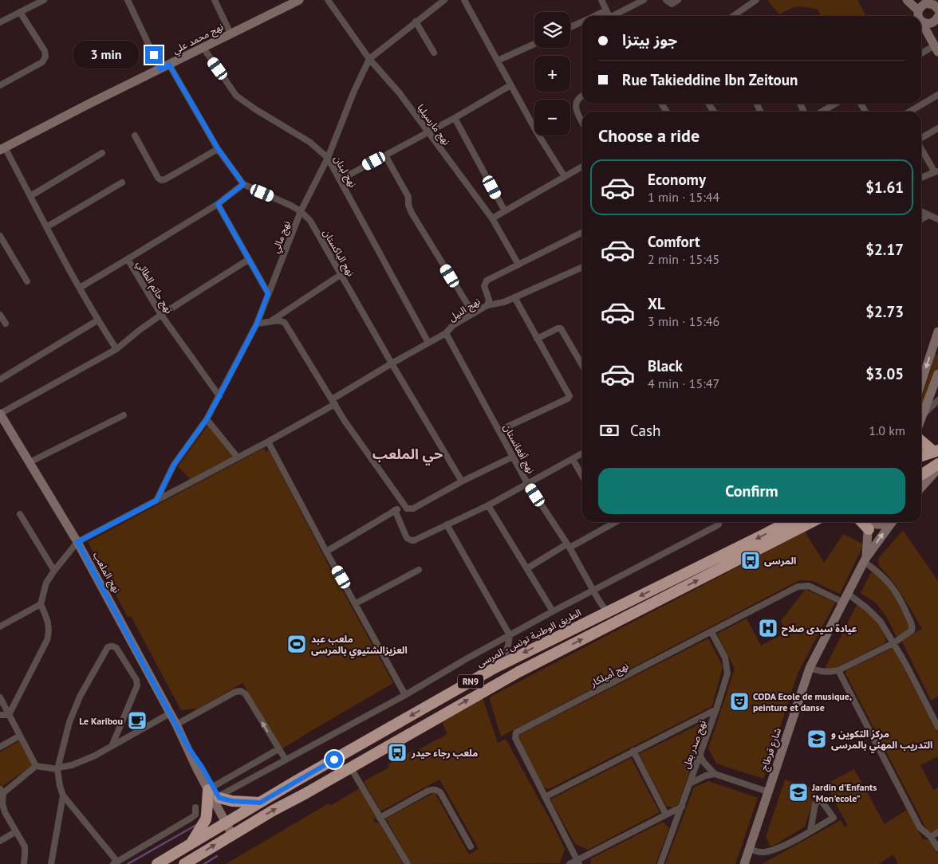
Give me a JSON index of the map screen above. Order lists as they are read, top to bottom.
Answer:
{
  "streets": {
    "highway": ["الطريق الوطنية تونس - المرسى", "RN9"],
    "street": [
      "نهج محمد علي",
      "نهج مارسيليا",
      "نهج لبنان",
      "نهج مالي",
      "نهج الباكستان",
      "نهج حاتم الطائي",
      "نهج النيل",
      "نهج أفغانستان",
      "نهج الملعب",
      "نهج أميلكار",
      "نهج صدر بعل",
      "شارع قرطاج"
    ]
  },
  "crossings": [
    ["نهج محمد علي", "نهج لبنان"],
    ["نهج مارسيليا", "نهج مالي"],
    ["نهج مارسيليا", "نهج النيل"],
    ["نهج لبنان", "نهج مالي"],
    ["نهج لبنان", "نهج النيل"],
    ["نهج مالي", "نهج الباكستان"],
    ["نهج مالي", "نهج حاتم الطائي"],
    ["نهج مالي", "نهج النيل"],
    ["نهج الباكستان", "نهج حاتم الطائي"],
    ["نهج الباكستان", "نهج النيل"],
    ["نهج النيل", "نهج أفغانستان"],
    ["نهج النيل", "نهج الملعب"],
    ["نهج أفغانستان", "الطريق الوطنية تونس - المرسى"],
    ["نهج الملعب", "الطريق الوطنية تونس - المرسى"],
    ["نهج الملعب", "RN9"],
    ["نهج أميلكار", "نهج صدر بعل"],
    ["نهج أميلكار", "شارع قرطاج"]
  ],
  "districts": ["حي الملعب"],
  "places": {
    "bus stop": ["المرسى", "ملعب رجاء حيدر"],
    "hospital": ["عيادة سيدى صلاح"],
    "sports": ["ملعب عبد العزيزالشتيوي بالمرسى"],
    "theatre": ["CODA Ecole de musique, peinture et danse"],
    "cafe": ["Le Karibou"],
    "school or university": ["مركز التكوين و التدريب المهني بالمرسى", "Jardin d'Enfants \"Mon'ecole\""]
  },
  "page": {
    "map_buttons": ["+", "−"],
    "banner": ["جوز بيتزا", "Rue Takieddine Ibn Zeitoun"],
    "bubble": "3 min",
    "heading": "Choose a ride",
    "list": [
      {
        "name": "Economy",
        "note": "1 min · 15:44",
        "value": "$1.61"
      },
      {
        "name": "Comfort",
        "note": "2 min · 15:45",
        "value": "$2.17"
      },
      {
        "name": "XL",
        "note": "3 min · 15:46",
        "value": "$2.73"
      },
      {
        "name": "Black",
        "note": "4 min · 15:47",
        "value": "$3.05"
      }
    ],
    "pay": ["Cash", "1.0 km"],
    "buttons": "Confirm"
  }
}
